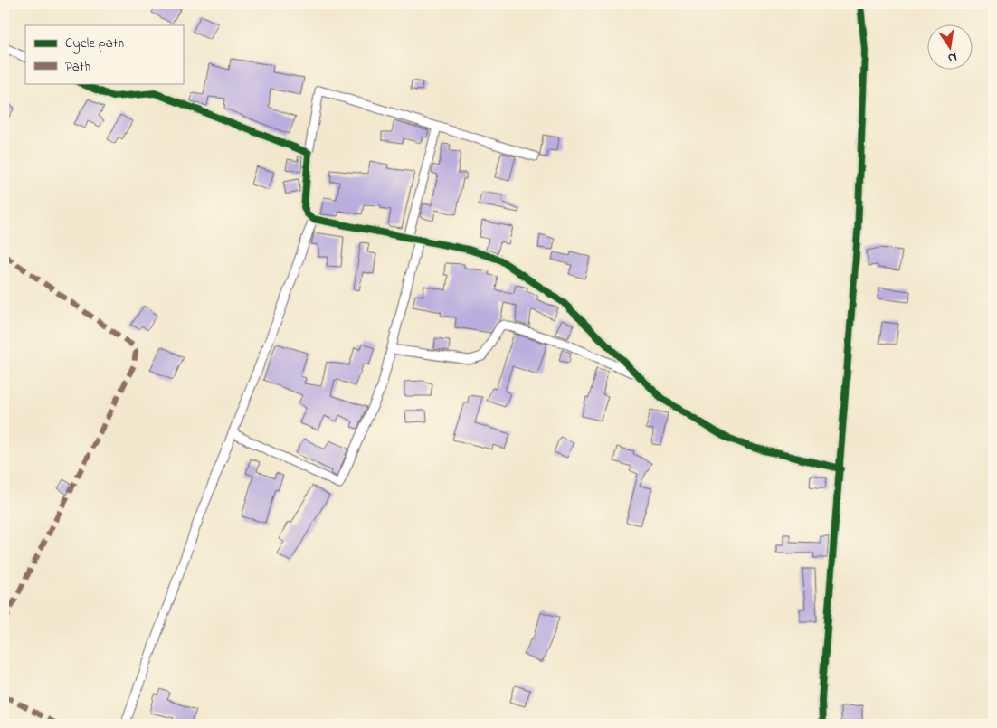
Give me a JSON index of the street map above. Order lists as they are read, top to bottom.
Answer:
{
  "legend": ["Cycle path", "Path"],
  "north": "bottom"
}
